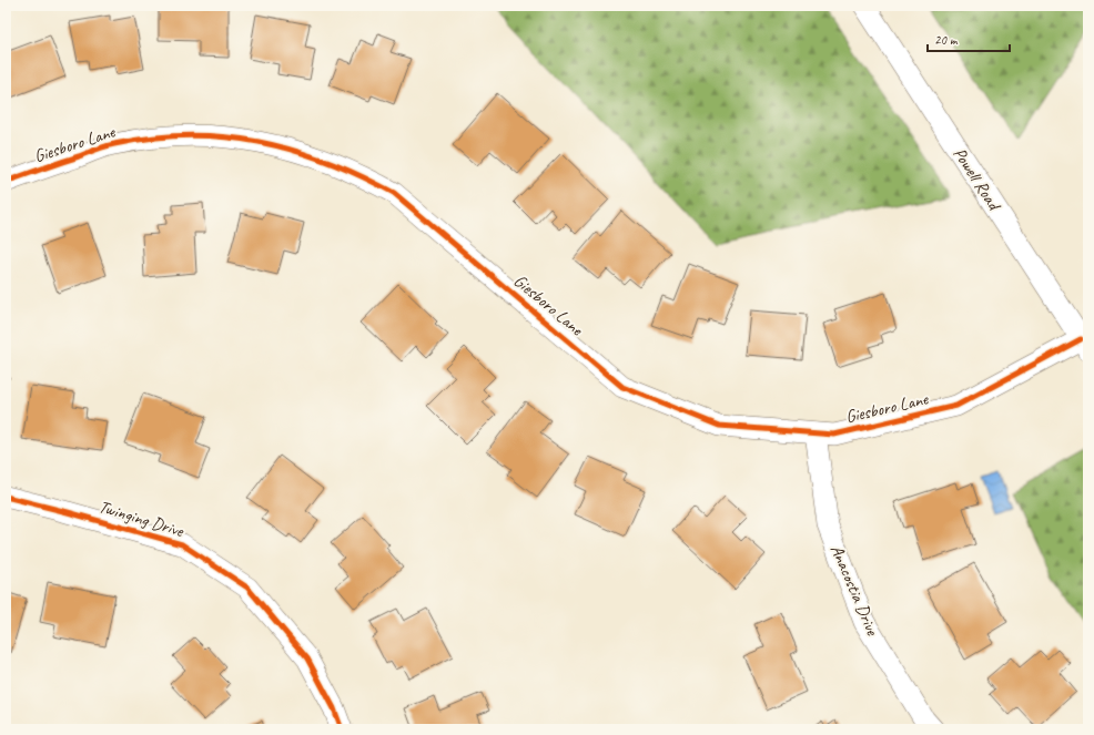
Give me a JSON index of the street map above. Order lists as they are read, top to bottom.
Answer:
{
  "streets": {
    "street": [
      "Giesboro Lane",
      "Powell Road",
      "Twinging Drive",
      "Anacostia Drive"
    ]
  },
  "crossings": [
    ["Giesboro Lane", "Powell Road"],
    ["Giesboro Lane", "Anacostia Drive"]
  ],
  "scale_bar": "20 m"
}
